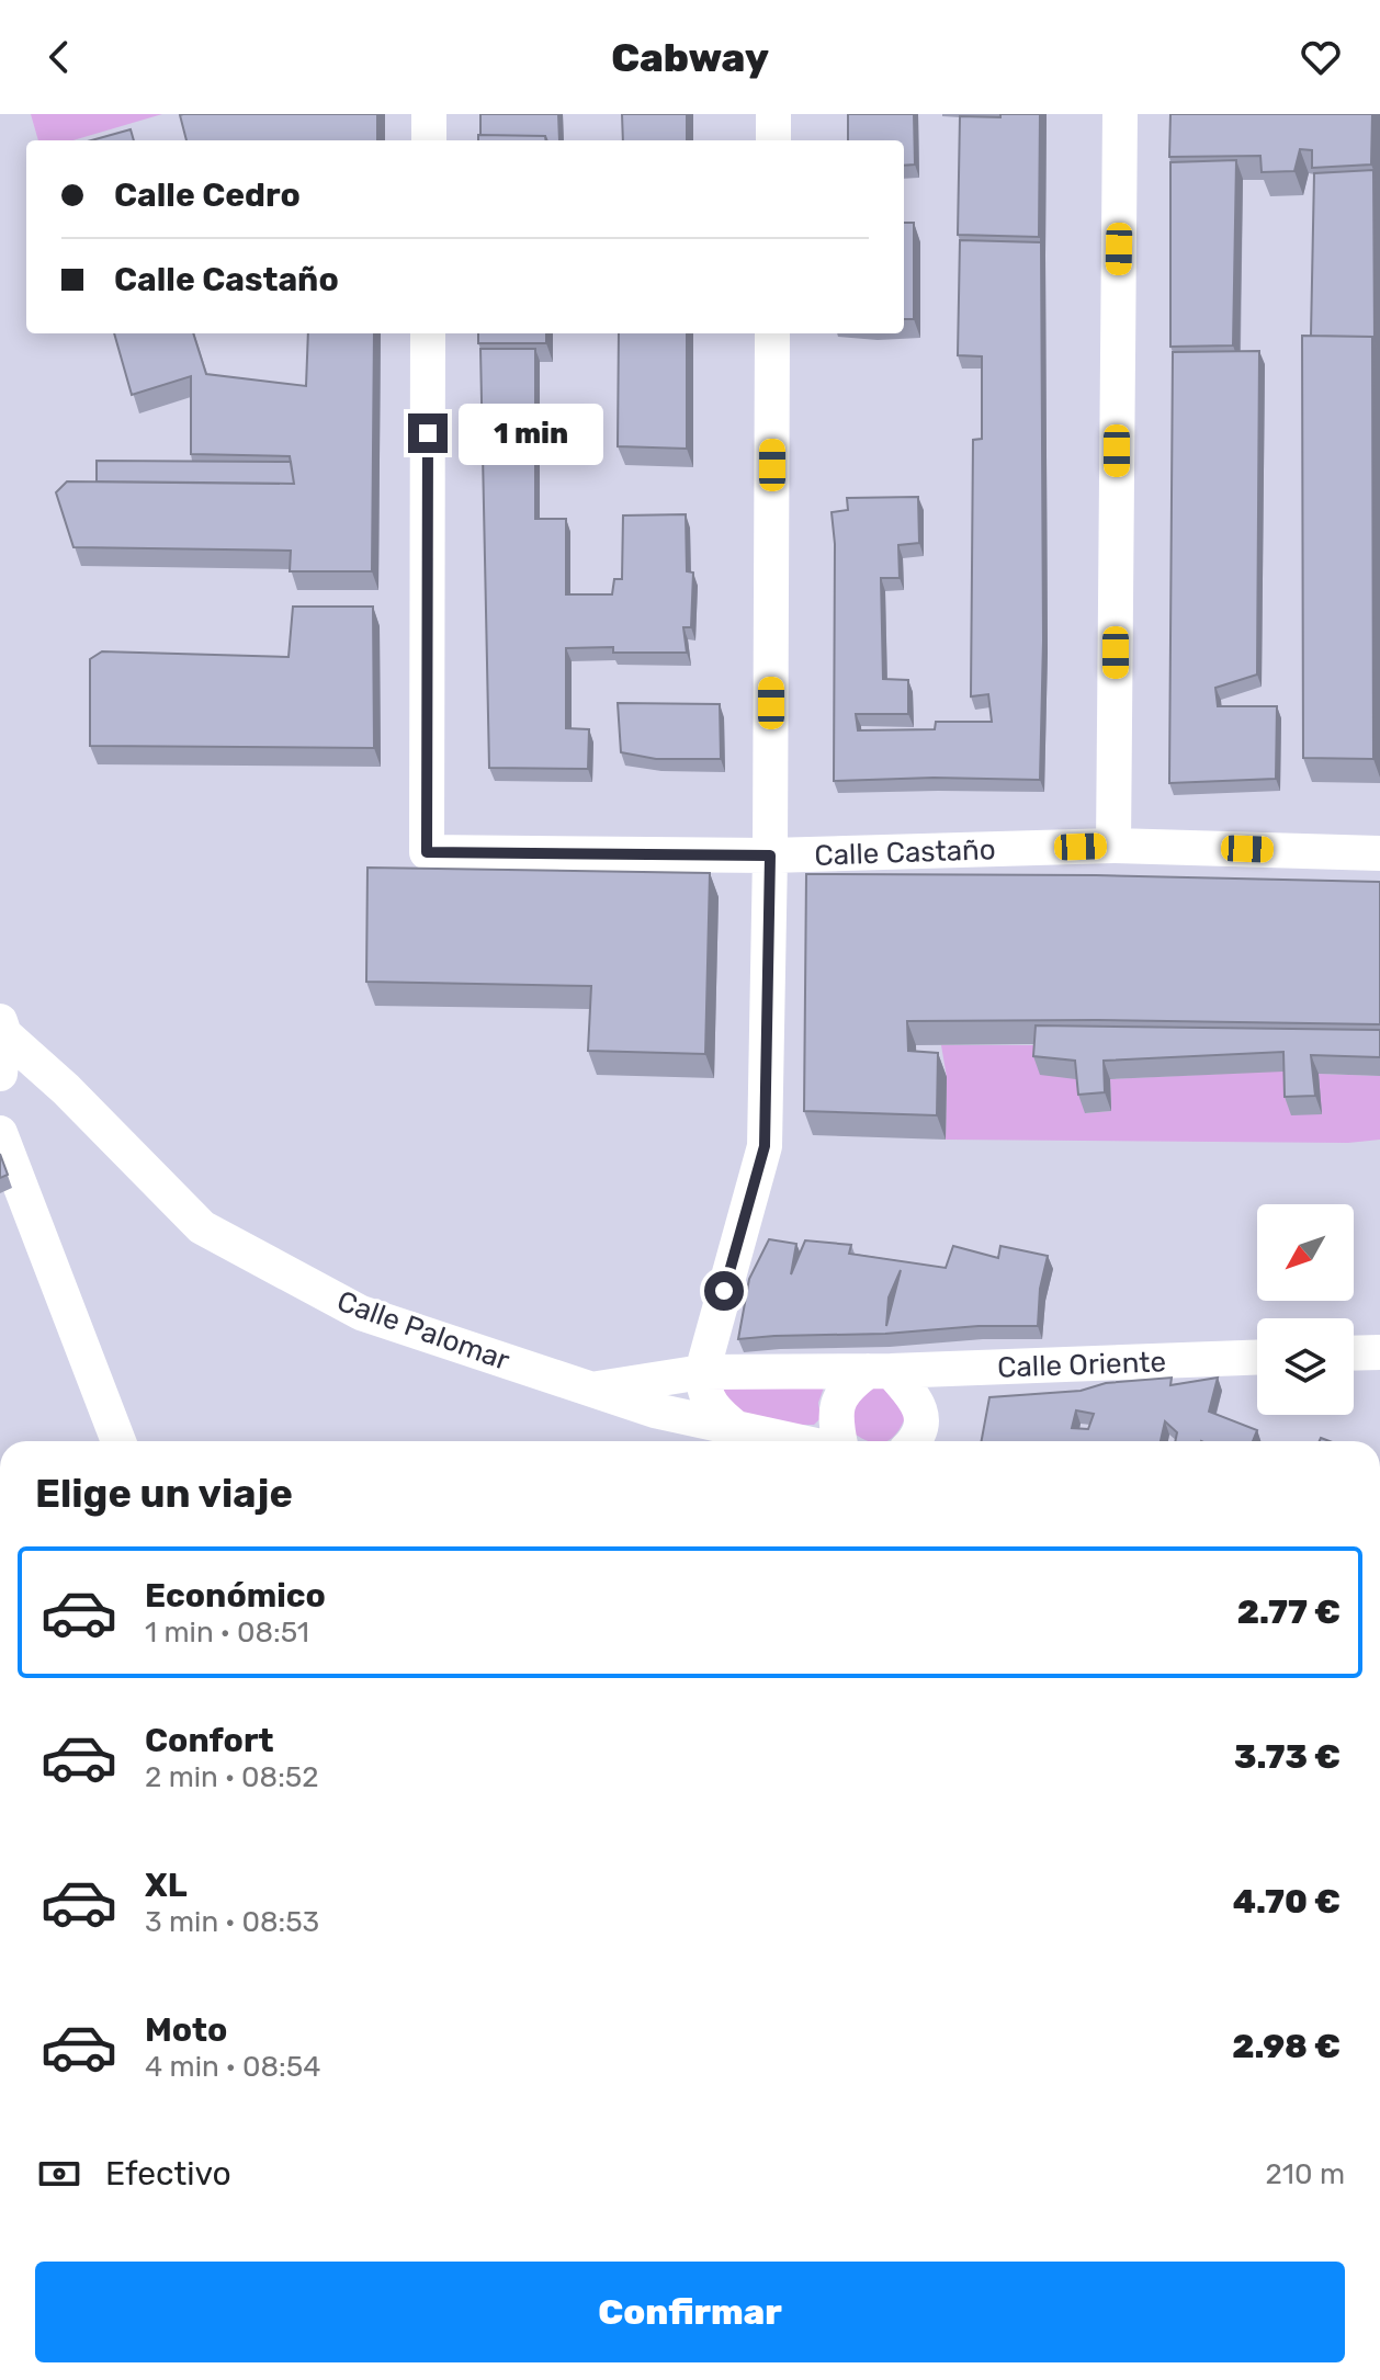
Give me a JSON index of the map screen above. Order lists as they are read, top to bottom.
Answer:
{
  "streets": {
    "street": ["Calle Castaño", "Calle Palomar", "Calle Oriente"]
  },
  "crossings": [
    ["Calle Palomar", "Calle Oriente"]
  ],
  "north": "bottom left",
  "page": {
    "header": "Cabway",
    "banner": ["Calle Cedro", "Calle Castaño"],
    "bubble": "1 min",
    "heading": "Elige un viaje",
    "list": [
      {
        "name": "Económico",
        "note": "1 min · 08:51",
        "value": "2.77 €"
      },
      {
        "name": "Confort",
        "note": "2 min · 08:52",
        "value": "3.73 €"
      },
      {
        "name": "XL",
        "note": "3 min · 08:53",
        "value": "4.70 €"
      },
      {
        "name": "Moto",
        "note": "4 min · 08:54",
        "value": "2.98 €"
      }
    ],
    "pay": ["Efectivo", "210 m"],
    "buttons": "Confirmar"
  }
}
